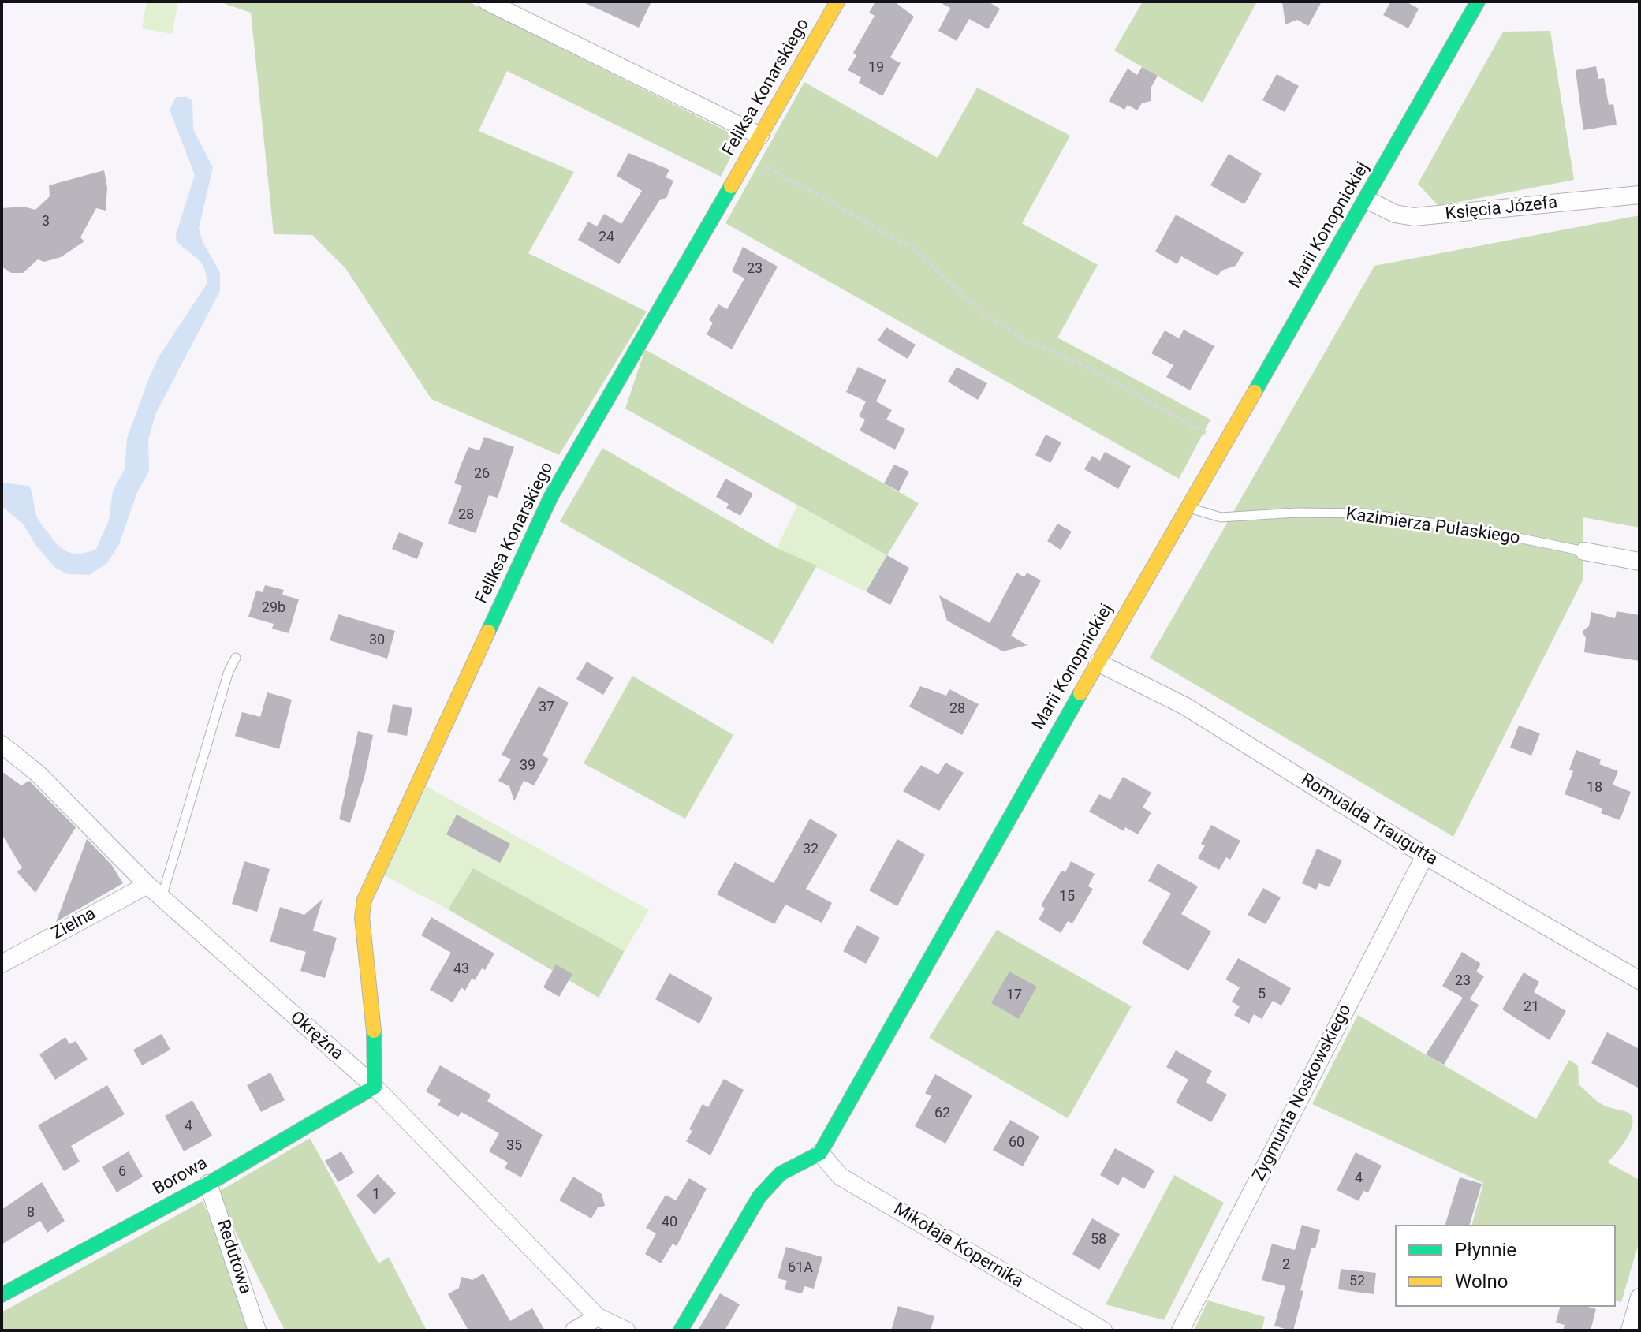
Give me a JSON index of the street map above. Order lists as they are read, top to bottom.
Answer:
{
  "streets": {
    "street": [
      "Feliksa Konarskiego",
      "Księcia Józefa",
      "Marii Konopnickiej",
      "Kazimierza Pułaskiego",
      "Romualda Traugutta",
      "Zielna",
      "Okrężna",
      "Zygmunta Noskowskiego",
      "Borowa",
      "Mikołaja Kopernika",
      "Redutowa"
    ]
  },
  "crossings": [
    ["Feliksa Konarskiego", "Okrężna"],
    ["Feliksa Konarskiego", "Borowa"],
    ["Księcia Józefa", "Marii Konopnickiej"],
    ["Marii Konopnickiej", "Kazimierza Pułaskiego"],
    ["Marii Konopnickiej", "Romualda Traugutta"],
    ["Marii Konopnickiej", "Mikołaja Kopernika"],
    ["Romualda Traugutta", "Zygmunta Noskowskiego"],
    ["Zielna", "Okrężna"],
    ["Okrężna", "Borowa"],
    ["Borowa", "Redutowa"]
  ],
  "house_numbers": [
    "19",
    "3",
    "24",
    "23",
    "26",
    "28",
    "29b",
    "30",
    "37",
    "28",
    "39",
    "18",
    "32",
    "15",
    "43",
    "23",
    "5",
    "17",
    "21",
    "62",
    "4",
    "60",
    "35",
    "6",
    "4",
    "1",
    "8",
    "40",
    "58",
    "2",
    "61A",
    "52"
  ],
  "legend": ["Płynnie", "Wolno"]
}
